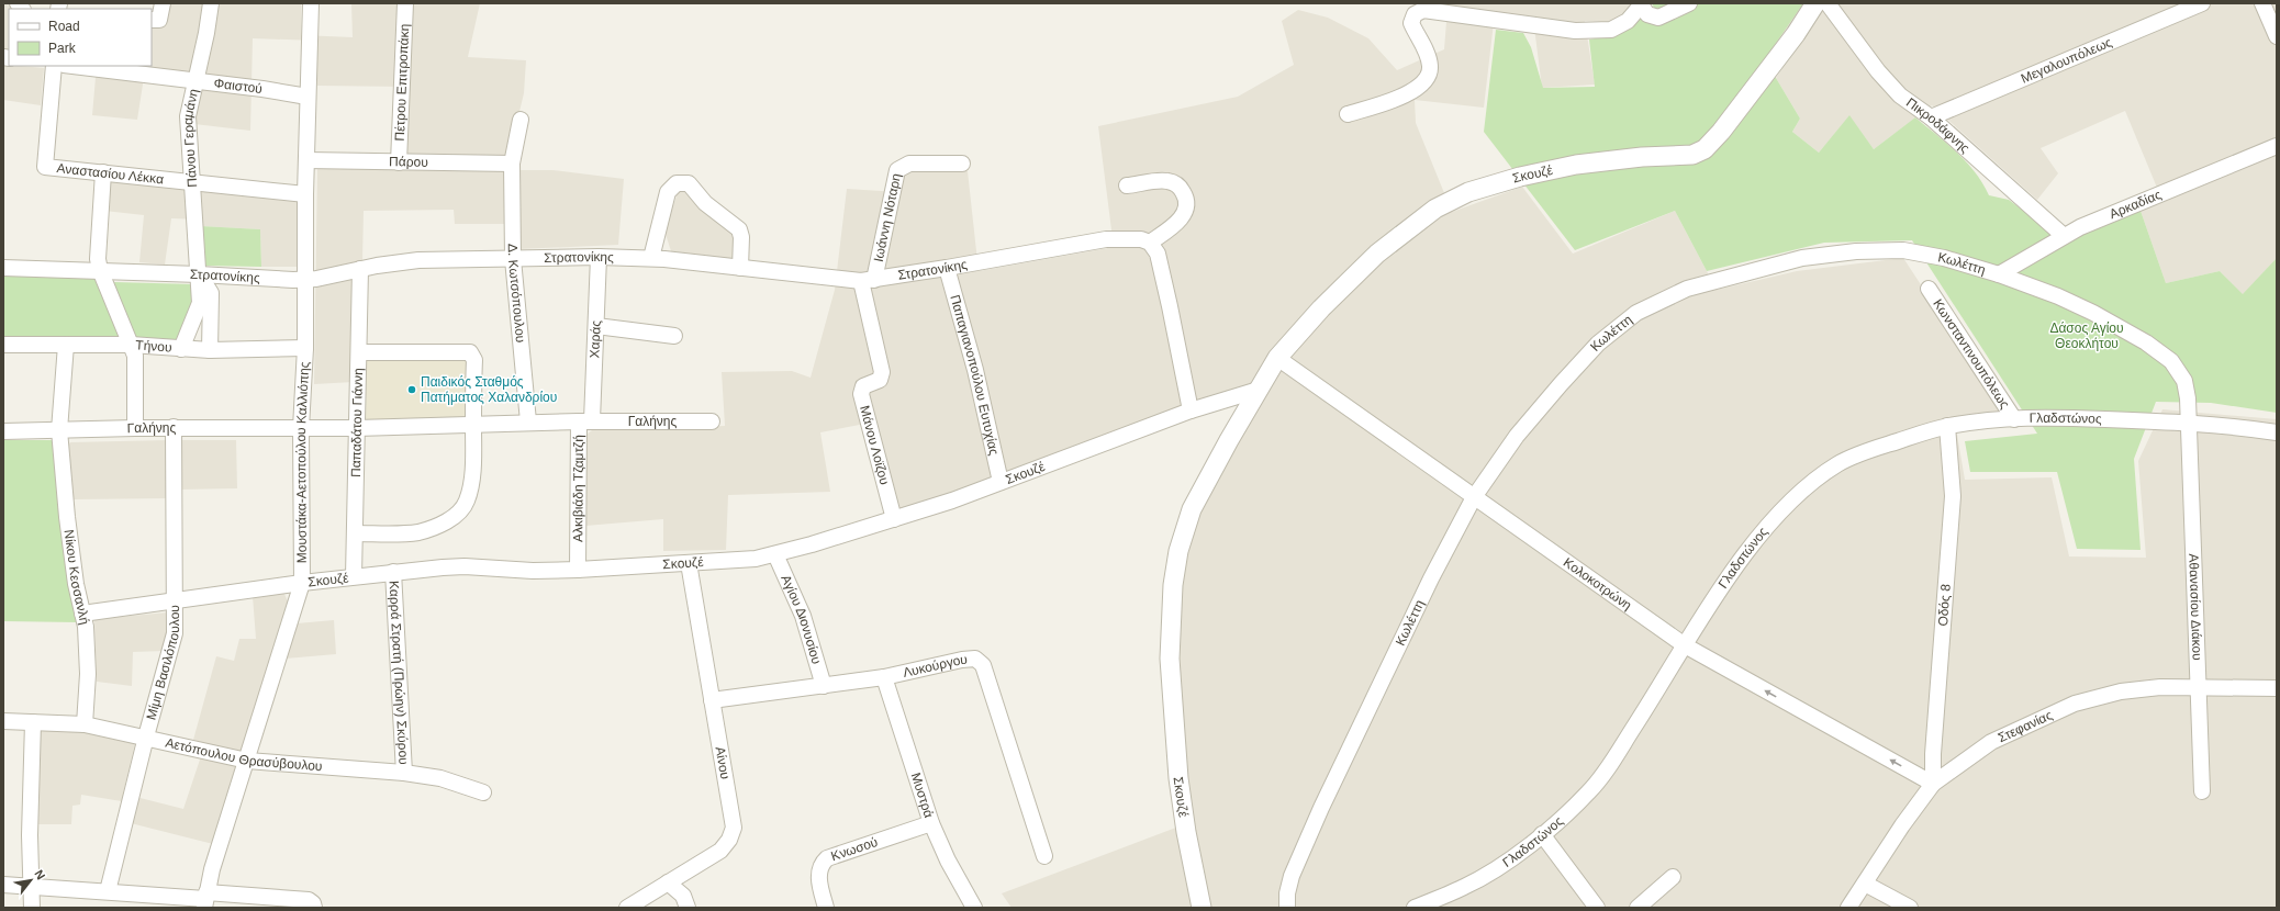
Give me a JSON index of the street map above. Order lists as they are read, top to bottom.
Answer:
{
  "streets": {
    "street": [
      "Μεγαλουπόλεως",
      "Πέτρου Επιτροπάκη",
      "Φαιστού",
      "Πικροδάφνης",
      "Πάνου Γεραμάνη",
      "Πάρου",
      "Αναστασίου Λέκκα",
      "Σκουζέ",
      "Αρκαδίας",
      "Ιωάννη Νόταρη",
      "Στρατονίκης",
      "Κωλέττη",
      "Δ. Κωτσόπουλου",
      "Χαράς",
      "Τήνου",
      "Κωνσταντινουπόλεως",
      "Παπαγιανοπούλου Ευτυχίας",
      "Γλαδστώνος",
      "Γαλήνης",
      "Παπαδάτου Γιάννη",
      "Μάνου Λοϊζου",
      "Μουστάκα-Αετοπούλου Καλλιόπης",
      "Αλκιβιάδη Τζαμτζή",
      "Νίκου Κεσσανλή",
      "Κολοκοτρώνη",
      "Οδός 8",
      "Αθανασίου Διάκου",
      "Αγίου Διονυσίου",
      "Μίμη Βασιλόπουλου",
      "Λυκούργου",
      "Καρρά Στρατή (Πρώην) Σκύρου",
      "Στεφανίας",
      "Αετόπουλου Θρασύβουλου",
      "Αίνου",
      "Μυστρά",
      "Κνωσού"
    ]
  },
  "crossings": [
    ["Μεγαλουπόλεως", "Πικροδάφνης"],
    ["Πέτρου Επιτροπάκη", "Πάρου"],
    ["Φαιστού", "Πάνου Γεραμάνη"],
    ["Φαιστού", "Μουστάκα-Αετοπούλου Καλλιόπης"],
    ["Πικροδάφνης", "Αρκαδίας"],
    ["Πάνου Γεραμάνη", "Αναστασίου Λέκκα"],
    ["Πάνου Γεραμάνη", "Στρατονίκης"],
    ["Πάνου Γεραμάνη", "Τήνου"],
    ["Πάρου", "Δ. Κωτσόπουλου"],
    ["Πάρου", "Μουστάκα-Αετοπούλου Καλλιόπης"],
    ["Αναστασίου Λέκκα", "Μουστάκα-Αετοπούλου Καλλιόπης"],
    ["Σκουζέ", "Παπαγιανοπούλου Ευτυχίας"],
    ["Σκουζέ", "Παπαδάτου Γιάννη"],
    ["Σκουζέ", "Μάνου Λοϊζου"],
    ["Σκουζέ", "Μουστάκα-Αετοπούλου Καλλιόπης"],
    ["Σκουζέ", "Αλκιβιάδη Τζαμτζή"],
    ["Σκουζέ", "Νίκου Κεσσανλή"],
    ["Σκουζέ", "Κολοκοτρώνη"],
    ["Σκουζέ", "Αγίου Διονυσίου"],
    ["Σκουζέ", "Μίμη Βασιλόπουλου"],
    ["Σκουζέ", "Καρρά Στρατή (Πρώην) Σκύρου"],
    ["Σκουζέ", "Αίνου"],
    ["Αρκαδίας", "Κωλέττη"],
    ["Ιωάννη Νόταρη", "Στρατονίκης"],
    ["Ιωάννη Νόταρη", "Μάνου Λοϊζου"],
    ["Στρατονίκης", "Δ. Κωτσόπουλου"],
    ["Στρατονίκης", "Χαράς"],
    ["Στρατονίκης", "Παπαγιανοπούλου Ευτυχίας"],
    ["Στρατονίκης", "Παπαδάτου Γιάννη"],
    ["Στρατονίκης", "Μάνου Λοϊζου"],
    ["Στρατονίκης", "Μουστάκα-Αετοπούλου Καλλιόπης"],
    ["Κωλέττη", "Γλαδστώνος"],
    ["Κωλέττη", "Κολοκοτρώνη"],
    ["Κωλέττη", "Αθανασίου Διάκου"],
    ["Δ. Κωτσόπουλου", "Γαλήνης"],
    ["Χαράς", "Γαλήνης"],
    ["Χαράς", "Αλκιβιάδη Τζαμτζή"],
    ["Τήνου", "Μουστάκα-Αετοπούλου Καλλιόπης"],
    ["Τήνου", "Νίκου Κεσσανλή"],
    ["Κωνσταντινουπόλεως", "Γλαδστώνος"],
    ["Γλαδστώνος", "Κολοκοτρώνη"],
    ["Γλαδστώνος", "Οδός 8"],
    ["Γλαδστώνος", "Αθανασίου Διάκου"],
    ["Γαλήνης", "Παπαδάτου Γιάννη"],
    ["Γαλήνης", "Μουστάκα-Αετοπούλου Καλλιόπης"],
    ["Γαλήνης", "Αλκιβιάδη Τζαμτζή"],
    ["Γαλήνης", "Νίκου Κεσσανλή"],
    ["Γαλήνης", "Μίμη Βασιλόπουλου"],
    ["Μουστάκα-Αετοπούλου Καλλιόπης", "Αετόπουλου Θρασύβουλου"],
    ["Νίκου Κεσσανλή", "Αετόπουλου Θρασύβουλου"],
    ["Κολοκοτρώνη", "Οδός 8"],
    ["Κολοκοτρώνη", "Στεφανίας"],
    ["Οδός 8", "Στεφανίας"],
    ["Αθανασίου Διάκου", "Στεφανίας"],
    ["Αγίου Διονυσίου", "Λυκούργου"],
    ["Μίμη Βασιλόπουλου", "Αετόπουλου Θρασύβουλου"],
    ["Λυκούργου", "Αίνου"],
    ["Λυκούργου", "Μυστρά"],
    ["Καρρά Στρατή (Πρώην) Σκύρου", "Αετόπουλου Θρασύβουλου"],
    ["Μυστρά", "Κνωσού"]
  ],
  "one_way": ["Κολοκοτρώνη"],
  "parks": ["Δάσος Αγίου Θεοκλήτου"],
  "places": ["Παιδικός Σταθμός Πατήματος Χαλανδρίου"],
  "legend": ["Road", "Park"],
  "north": "top right"
}
